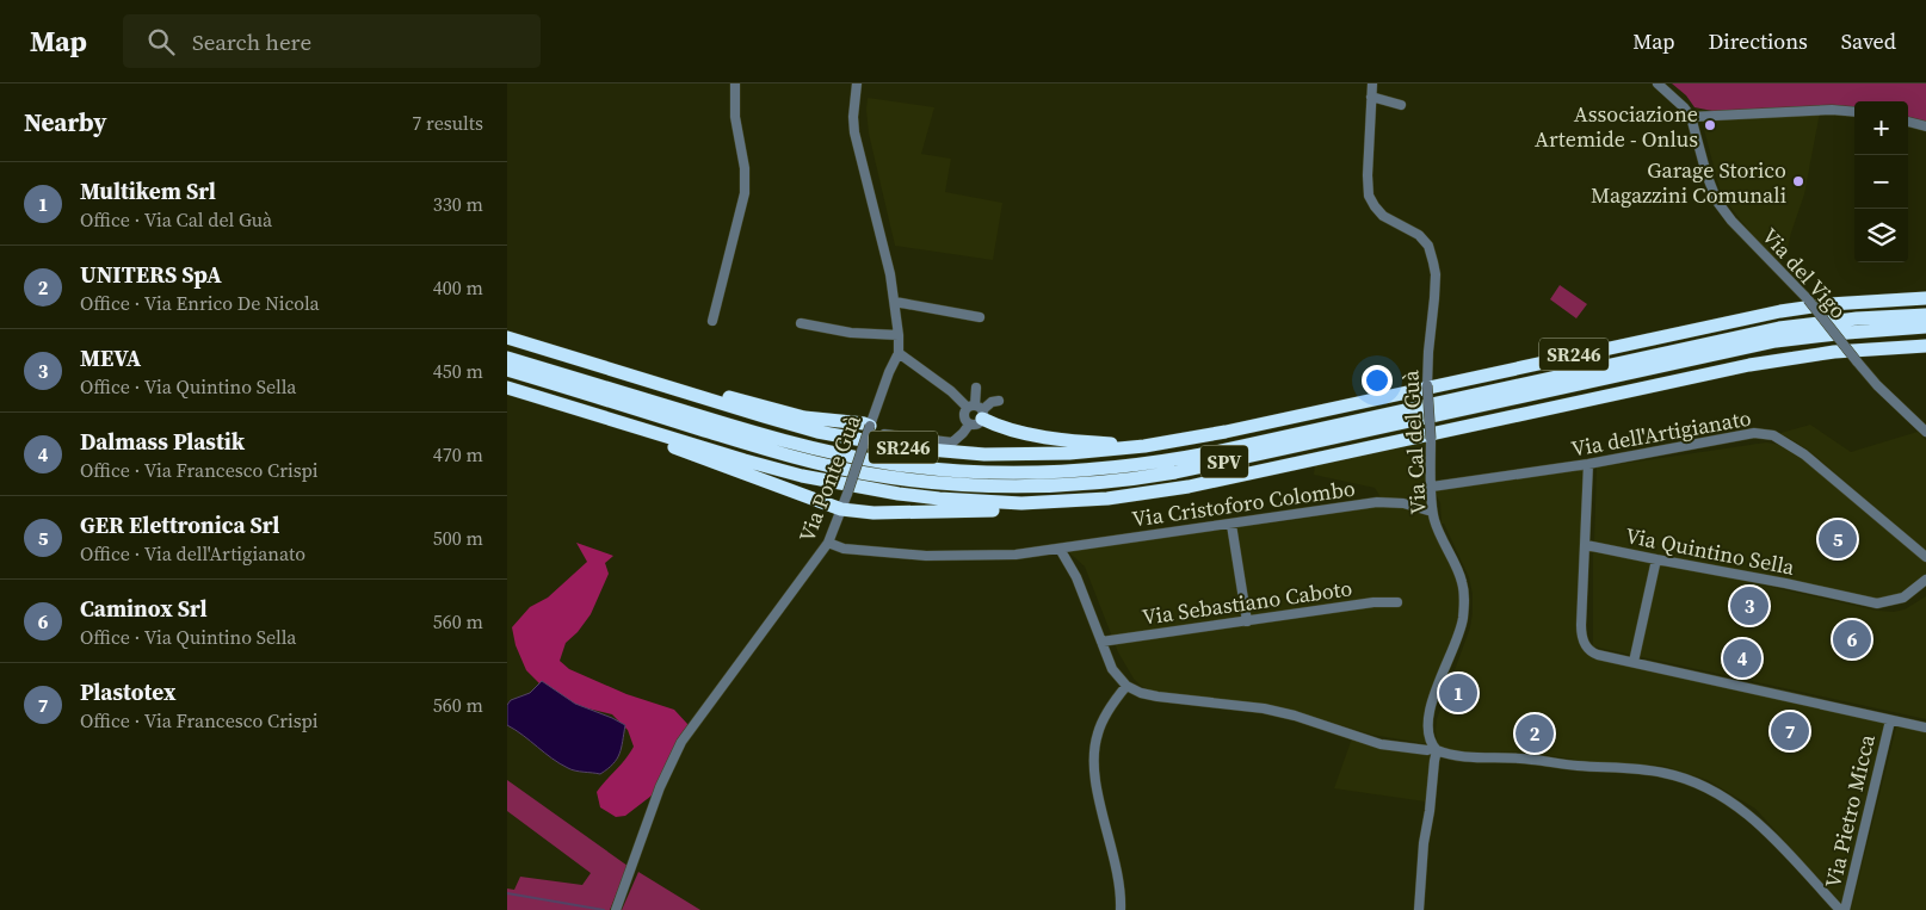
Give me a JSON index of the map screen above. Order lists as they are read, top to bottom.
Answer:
{
  "streets": {
    "highway": ["SR246", "SPV"],
    "street": [
      "Via del Vigo",
      "Via dell'Artigianato",
      "Via Cal del Guà",
      "Via Ponte Guà",
      "Via Cristoforo Colombo",
      "Via Quintino Sella",
      "Via Sebastiano Caboto",
      "Via Pietro Micca"
    ]
  },
  "crossings": [
    ["Via dell'Artigianato", "Via Cal del Guà"],
    ["Via Cal del Guà", "Via Cristoforo Colombo"],
    ["SPV", "Via Ponte Guà"],
    ["Via Ponte Guà", "Via Cristoforo Colombo"]
  ],
  "places": ["Associazione Artemide - Onlus", "Garage Storico Magazzini Comunali"],
  "page": {
    "header": "Map",
    "search": "Search here",
    "nav": ["Map", "Directions", "Saved"],
    "heading": ["Nearby", "7 results"],
    "map_buttons": ["+", "−"],
    "list": [
      {
        "mark": "1",
        "name": "Multikem Srl",
        "note": "Office · Via Cal del Guà",
        "value": "330 m"
      },
      {
        "mark": "2",
        "name": "UNITERS SpA",
        "note": "Office · Via Enrico De Nicola",
        "value": "400 m"
      },
      {
        "mark": "3",
        "name": "MEVA",
        "note": "Office · Via Quintino Sella",
        "value": "450 m"
      },
      {
        "mark": "4",
        "name": "Dalmass Plastik",
        "note": "Office · Via Francesco Crispi",
        "value": "470 m"
      },
      {
        "mark": "5",
        "name": "GER Elettronica Srl",
        "note": "Office · Via dell'Artigianato",
        "value": "500 m"
      },
      {
        "mark": "6",
        "name": "Caminox Srl",
        "note": "Office · Via Quintino Sella",
        "value": "560 m"
      },
      {
        "mark": "7",
        "name": "Plastotex",
        "note": "Office · Via Francesco Crispi",
        "value": "560 m"
      }
    ],
    "pins": [
      "5",
      "3",
      "6",
      "4",
      "1",
      "7",
      "2"
    ]
  }
}
